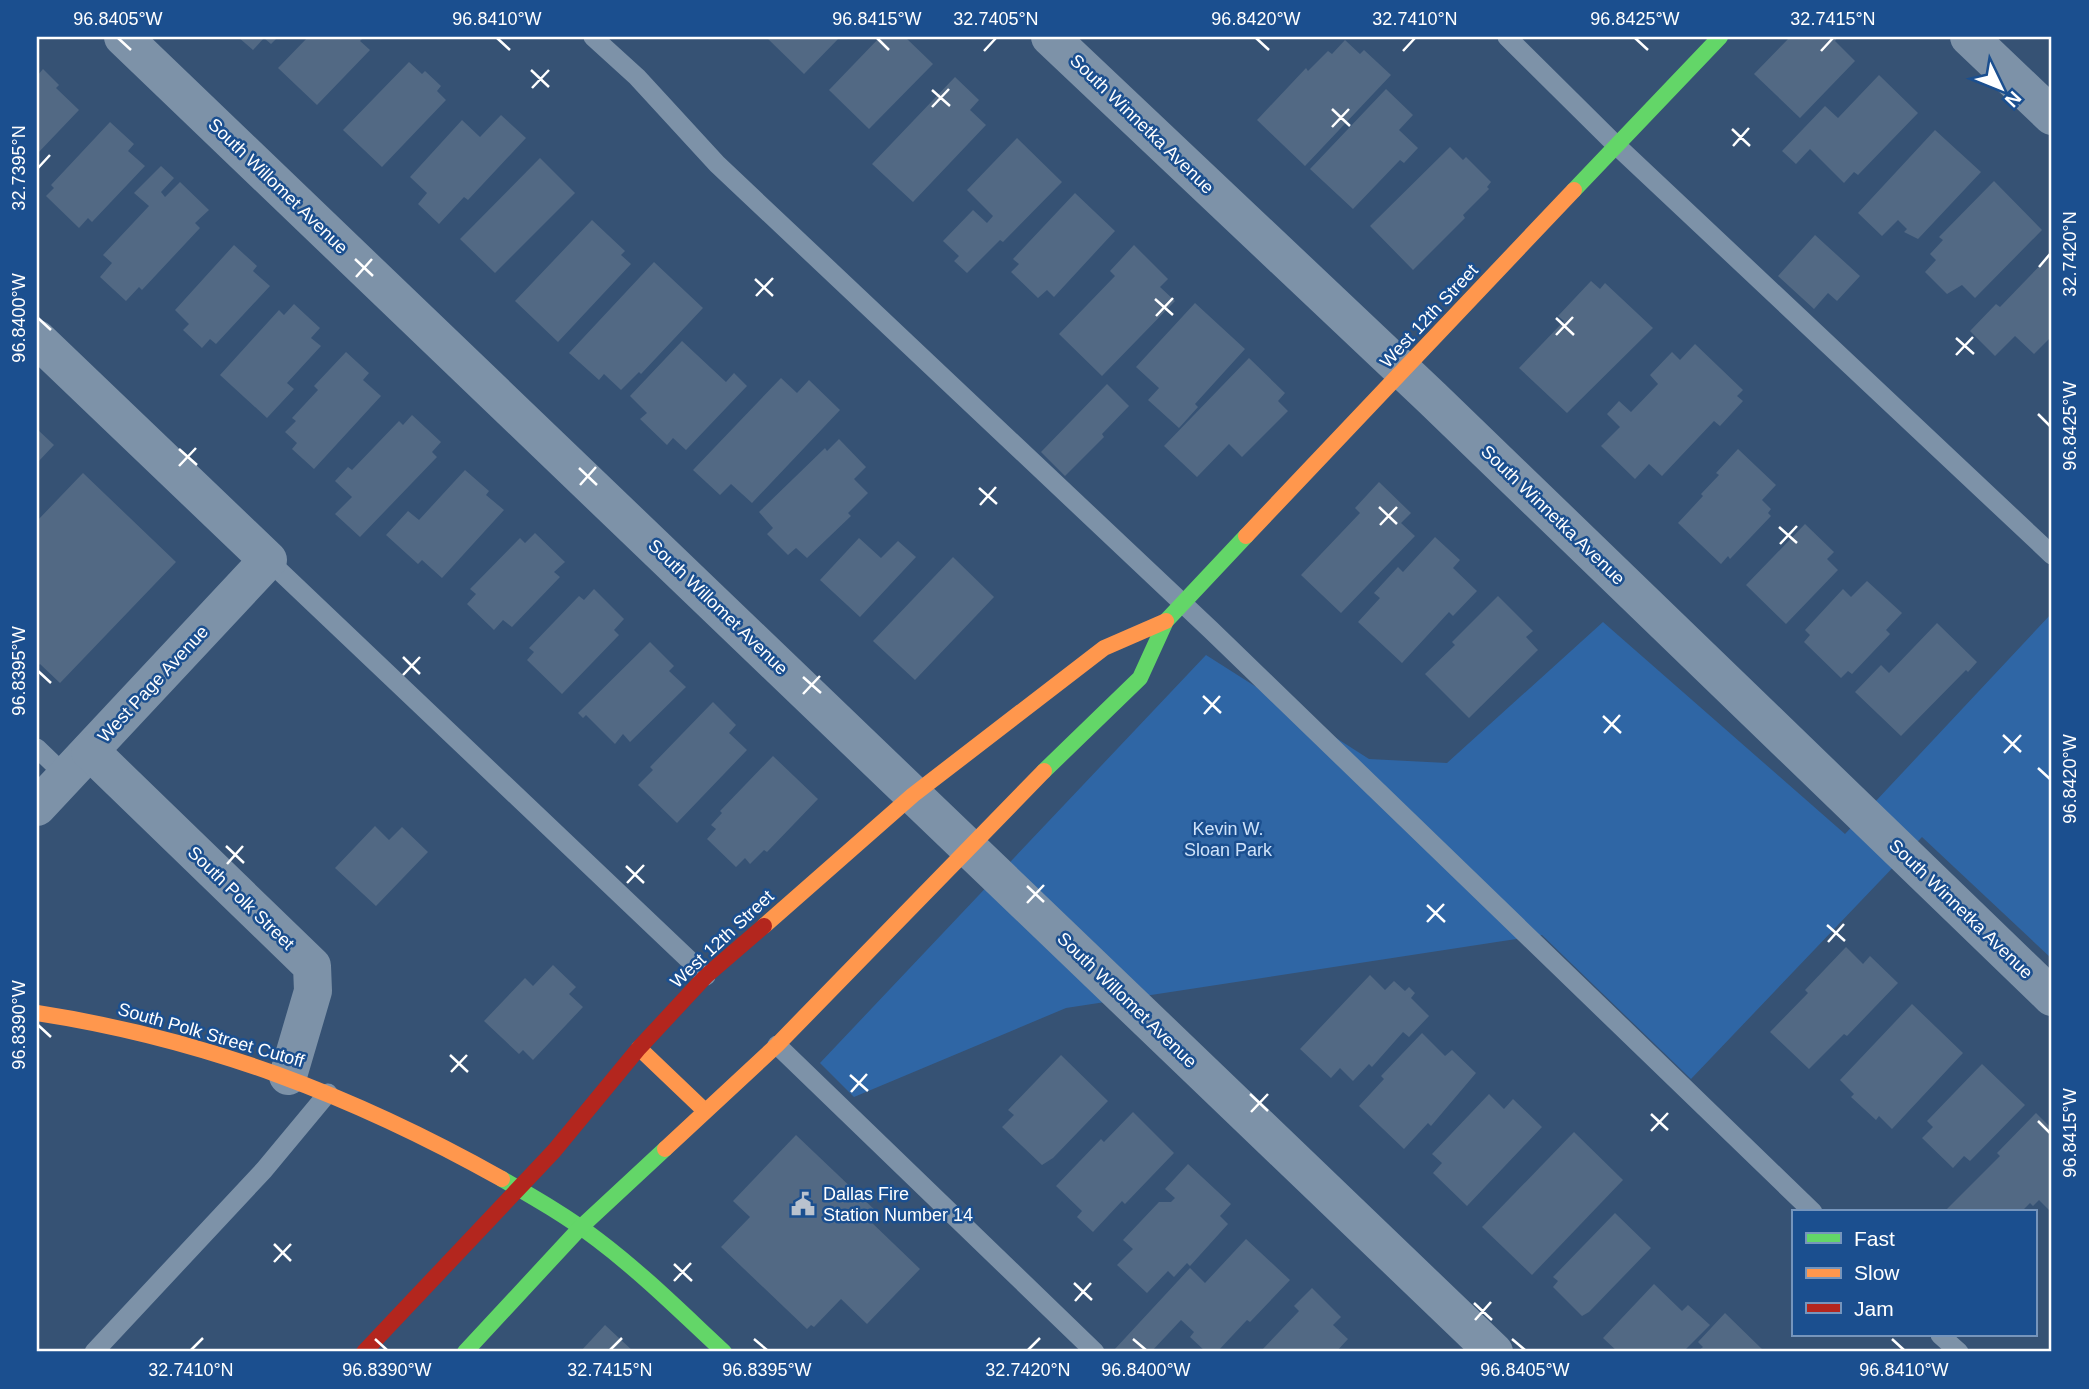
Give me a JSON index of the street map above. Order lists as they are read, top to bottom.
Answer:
{
  "streets": {
    "main road": ["West 12th Street", "South Polk Street Cutoff"],
    "street": [
      "South Winnetka Avenue",
      "South Willomet Avenue",
      "West Page Avenue",
      "South Polk Street"
    ]
  },
  "crossings": [
    ["South Winnetka Avenue", "West 12th Street"],
    ["South Willomet Avenue", "West 12th Street"],
    ["West 12th Street", "South Polk Street Cutoff"],
    ["West Page Avenue", "South Polk Street"],
    ["South Polk Street", "South Polk Street Cutoff"]
  ],
  "parks": ["Kevin W. Sloan Park"],
  "places": {
    "public building": ["Dallas Fire Station Number 14"]
  },
  "legend": ["Fast", "Slow", "Jam"],
  "north": "bottom right",
  "coordinates": [
    "96.8405°W",
    "96.8410°W",
    "96.8415°W",
    "32.7405°N",
    "96.8420°W",
    "32.7410°N",
    "96.8425°W",
    "32.7415°N",
    "32.7395°N",
    "32.7420°N",
    "96.8400°W",
    "96.8395°W",
    "96.8390°W"
  ]
}
